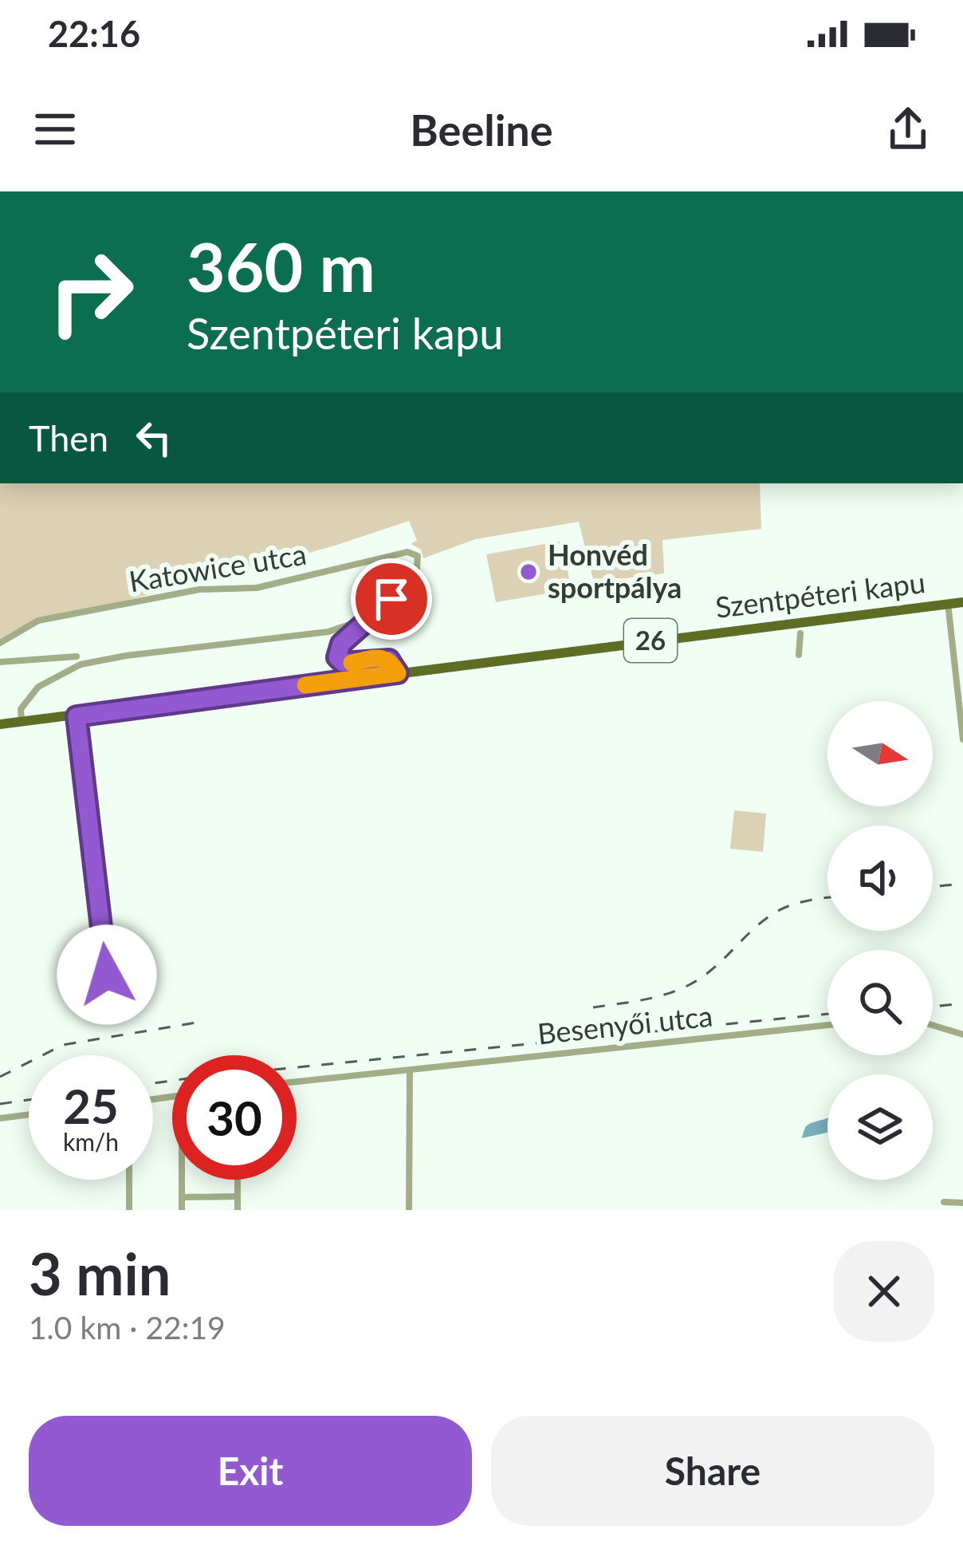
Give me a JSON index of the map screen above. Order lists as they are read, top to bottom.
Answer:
{
  "streets": {
    "main road": ["Szentpéteri kapu", "26"],
    "street": ["Katowice utca", "Besenyői utca"]
  },
  "crossings": [
    ["Katowice utca", "Szentpéteri kapu"]
  ],
  "places": ["Honvéd sportpálya"],
  "north": "right",
  "page": {
    "status": "22:16",
    "header": "Beeline",
    "turn": ["360 m", "Szentpéteri kapu"],
    "then": "Then",
    "speed": "25 km/h",
    "limit": "30",
    "heading": ["3 min", "1.0 km · 22:19"],
    "buttons": ["Exit", "Share"]
  }
}
